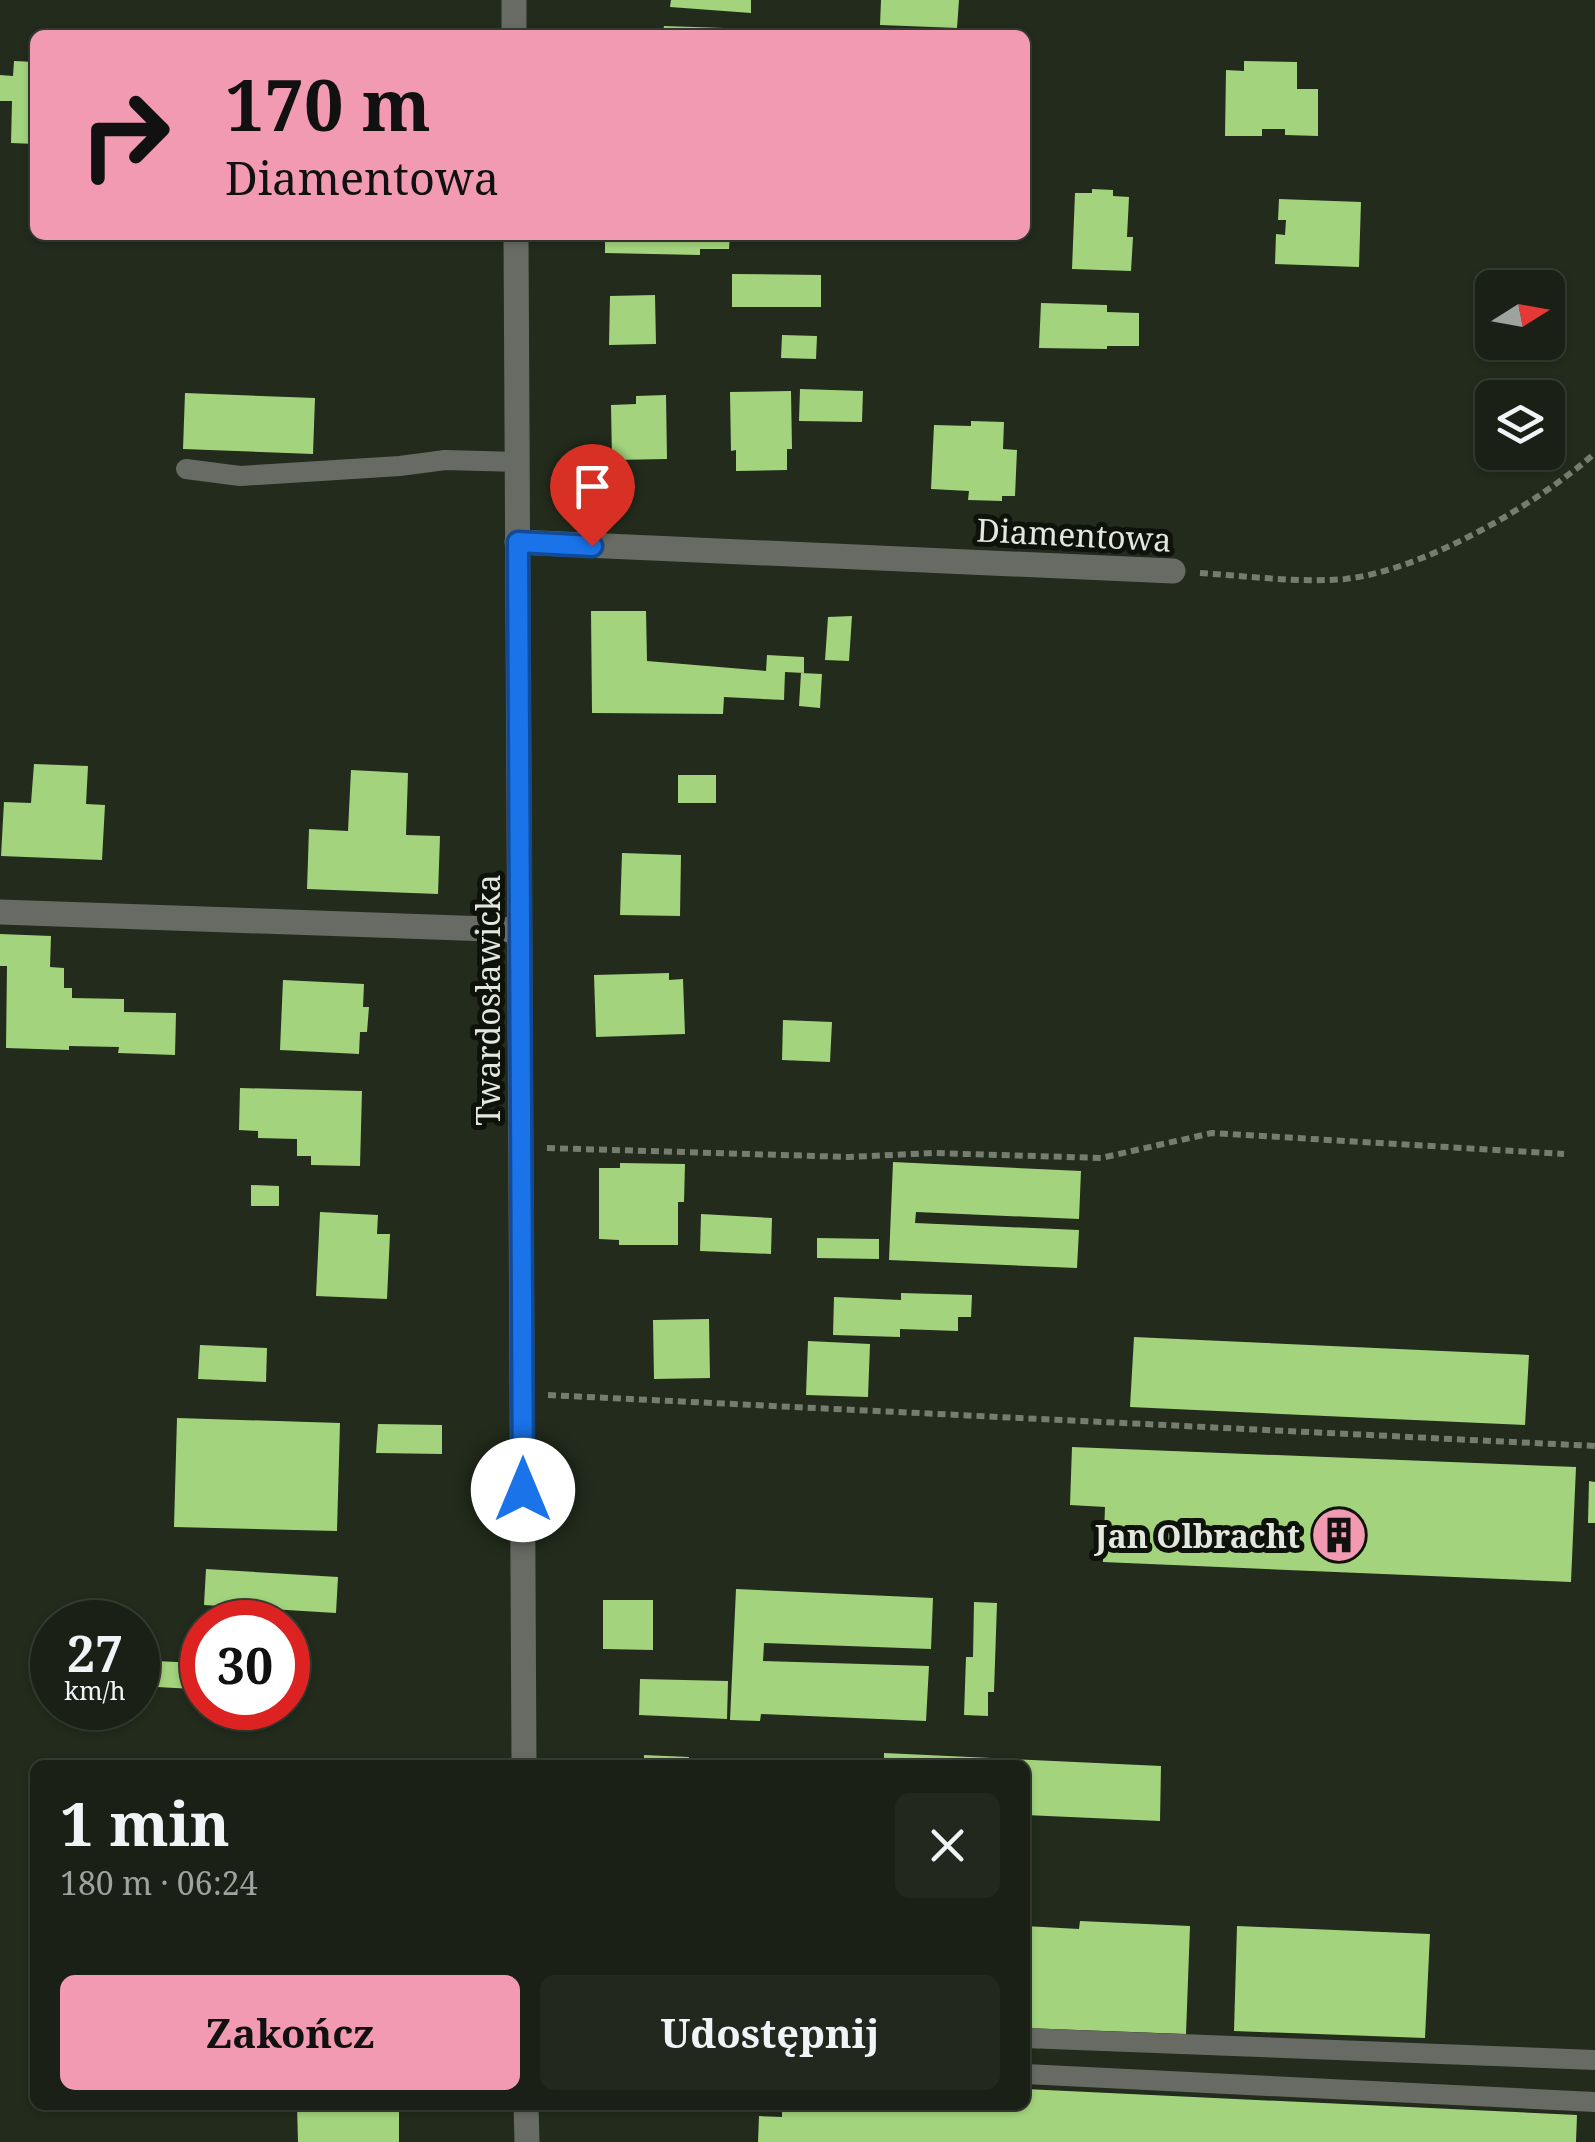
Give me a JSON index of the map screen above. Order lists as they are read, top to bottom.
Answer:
{
  "streets": {
    "street": ["Diamentowa", "Twardosławicka"]
  },
  "crossings": [
    ["Diamentowa", "Twardosławicka"]
  ],
  "places": {
    "building": ["Jan Olbracht"]
  },
  "north": "right",
  "page": {
    "turn": ["170 m", "Diamentowa"],
    "speed": "27 km/h",
    "limit": "30",
    "heading": ["1 min", "180 m · 06:24"],
    "buttons": ["Zakończ", "Udostępnij"]
  }
}
